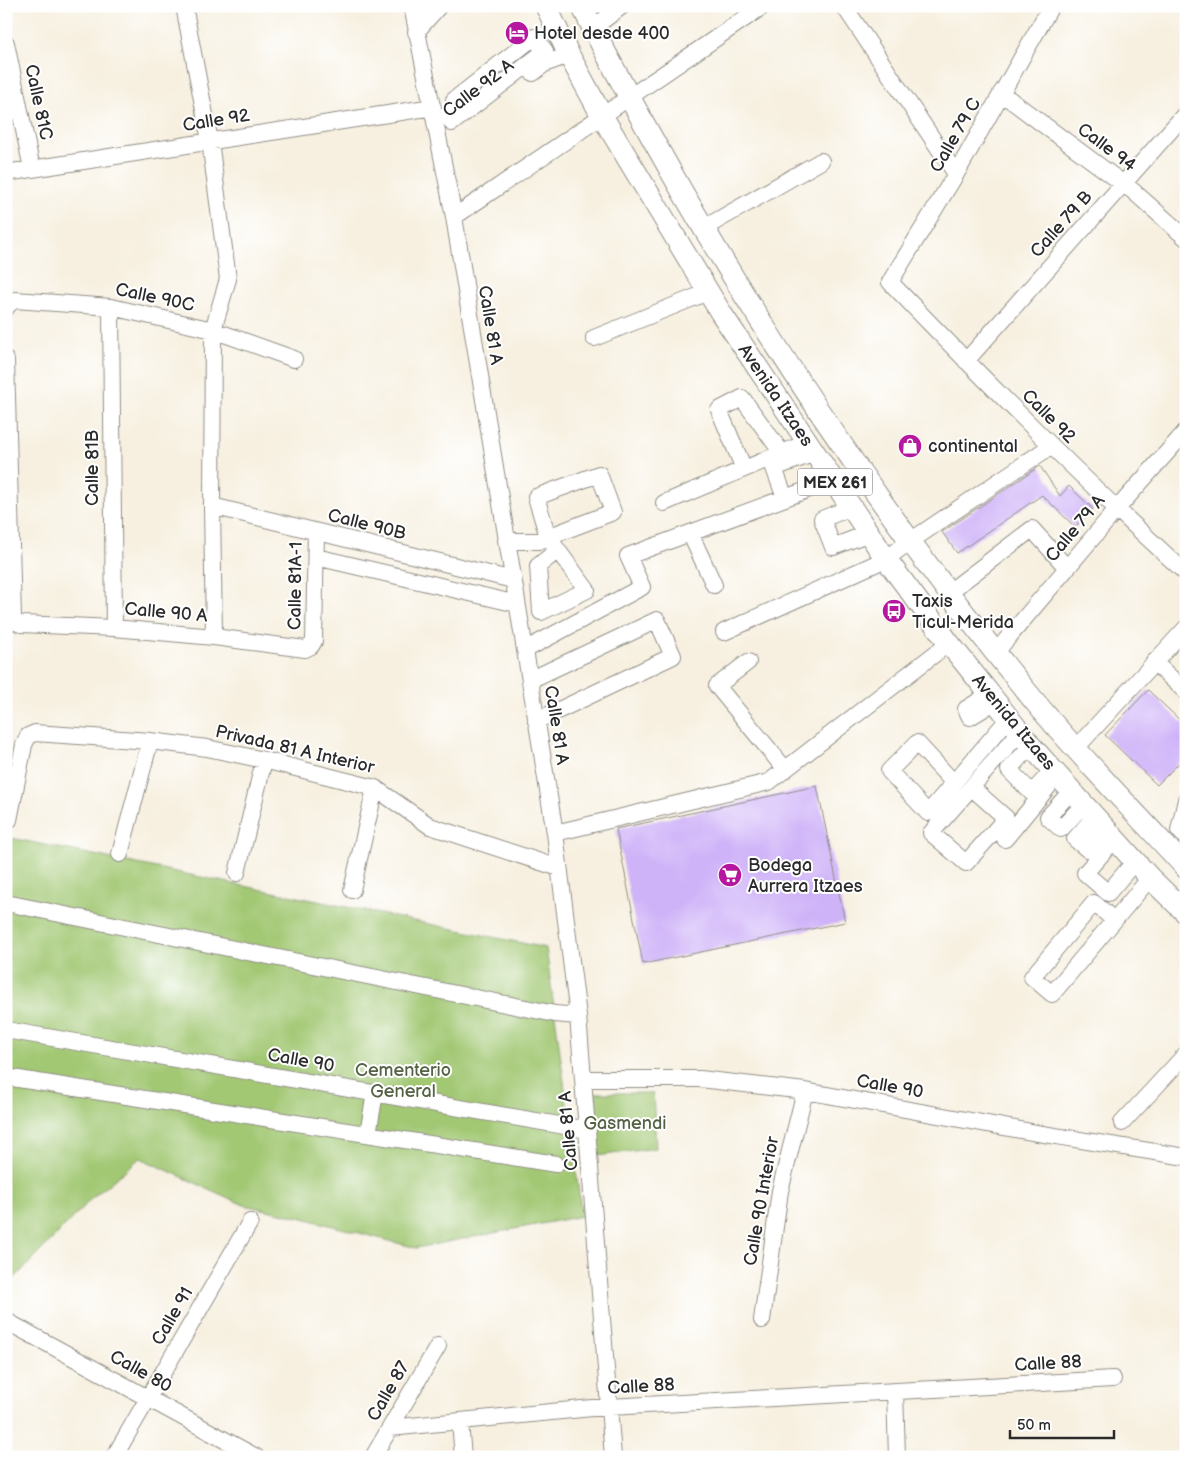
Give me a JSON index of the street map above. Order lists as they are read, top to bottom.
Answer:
{
  "streets": {
    "main road": ["Avenida Itzaes", "MEX 261"],
    "street": [
      "Calle 92 A",
      "Calle 81C",
      "Calle 92",
      "Calle 79 C",
      "Calle 94",
      "Calle 79 B",
      "Calle 90C",
      "Calle 81 A",
      "Calle 81B",
      "Calle 90B",
      "Calle 79 A",
      "Calle 81A-1",
      "Calle 90 A",
      "Privada 81 A Interior",
      "Calle 90",
      "Calle 90 Interior",
      "Calle 91",
      "Calle 88",
      "Calle 80",
      "Calle 87"
    ]
  },
  "crossings": [
    ["Calle 92 A", "Calle 81 A"],
    ["Calle 92 A", "Avenida Itzaes"],
    ["Calle 81C", "Calle 92"],
    ["Calle 92", "Calle 79 C"],
    ["Calle 92", "Calle 79 B"],
    ["Calle 92", "Calle 81 A"],
    ["Calle 92", "Calle 79 A"],
    ["Calle 79 C", "Calle 94"],
    ["Calle 94", "Calle 79 B"],
    ["Calle 90C", "Calle 81B"],
    ["Calle 81 A", "Calle 90B"],
    ["Calle 81 A", "Privada 81 A Interior"],
    ["Calle 81 A", "Calle 90"],
    ["Calle 81 A", "Calle 88"],
    ["Avenida Itzaes", "Calle 79 A"],
    ["Calle 81B", "Calle 90 A"],
    ["Calle 90B", "Calle 81A-1"],
    ["Calle 81A-1", "Calle 90 A"],
    ["Calle 90", "Calle 90 Interior"],
    ["Calle 91", "Calle 80"],
    ["Calle 88", "Calle 87"]
  ],
  "parks": ["Cementerio General", "Gasmendi"],
  "places": {
    "hotel": ["Hotel desde 400"],
    "shop": ["continental"],
    "bus stop": ["Taxis Ticul-Merida"],
    "supermarket": ["Bodega Aurrera Itzaes"]
  },
  "scale_bar": "50 m"
}
